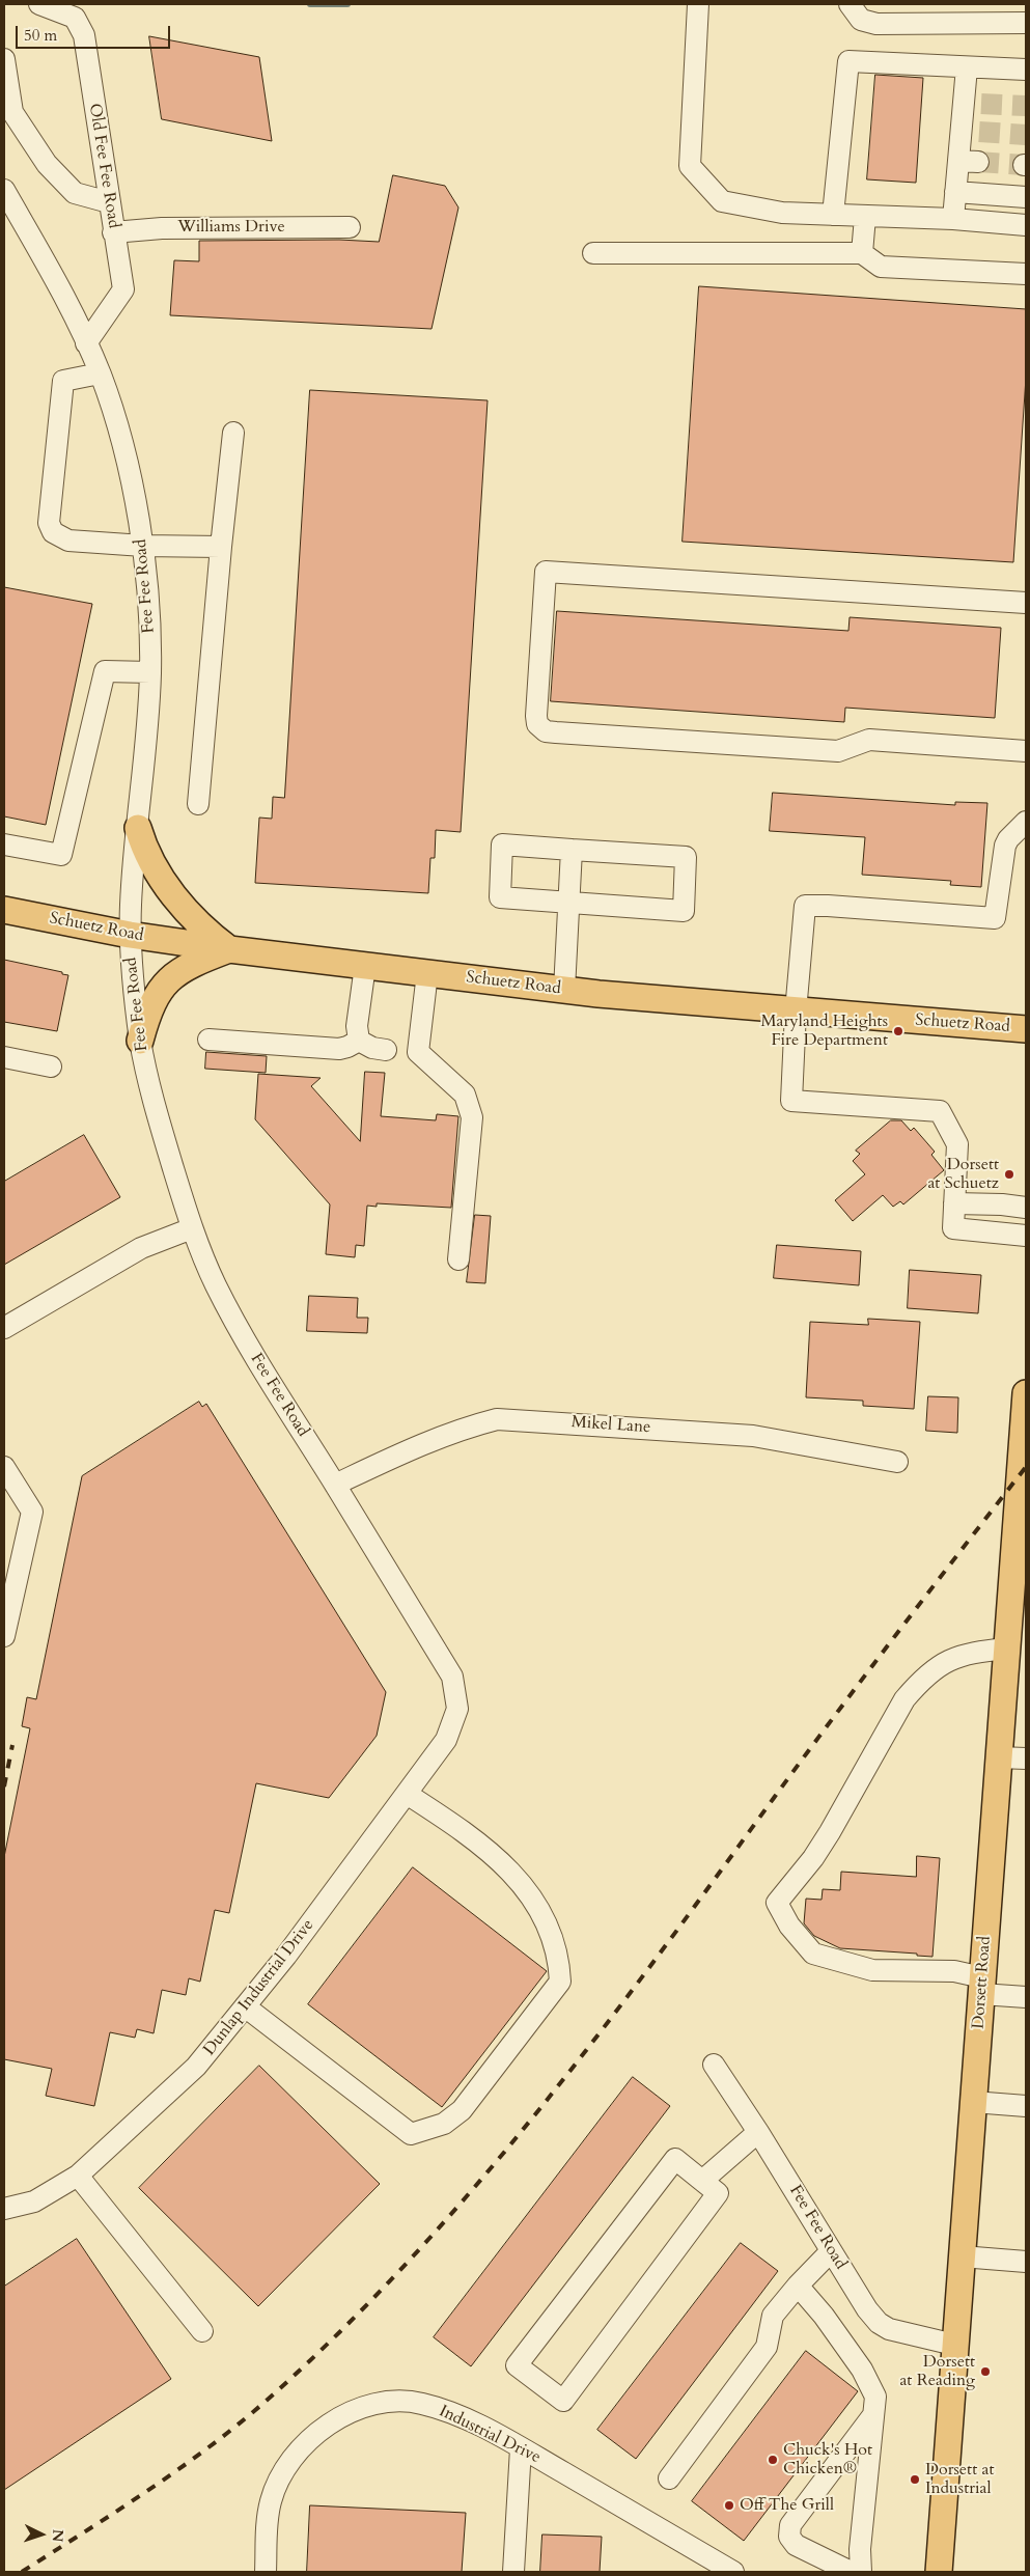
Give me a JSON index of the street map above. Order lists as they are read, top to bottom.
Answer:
{
  "streets": {
    "main road": ["Schuetz Road", "Dorsett Road"],
    "street": [
      "Old Fee Fee Road",
      "Williams Drive",
      "Fee Fee Road",
      "Mikel Lane",
      "Dunlap Industrial Drive",
      "Industrial Drive"
    ]
  },
  "crossings": [
    ["Old Fee Fee Road", "Williams Drive"],
    ["Old Fee Fee Road", "Fee Fee Road"],
    ["Fee Fee Road", "Schuetz Road"],
    ["Fee Fee Road", "Mikel Lane"],
    ["Fee Fee Road", "Dorsett Road"],
    ["Fee Fee Road", "Dunlap Industrial Drive"]
  ],
  "places": [
    "Maryland Heights Fire Department",
    "Dorsett at Schuetz",
    "Dorsett at Reading",
    "Chuck's Hot Chicken®",
    "Dorsett at Industrial",
    "Off The Grill"
  ],
  "scale_bar": "50 m",
  "north": "right"
}
